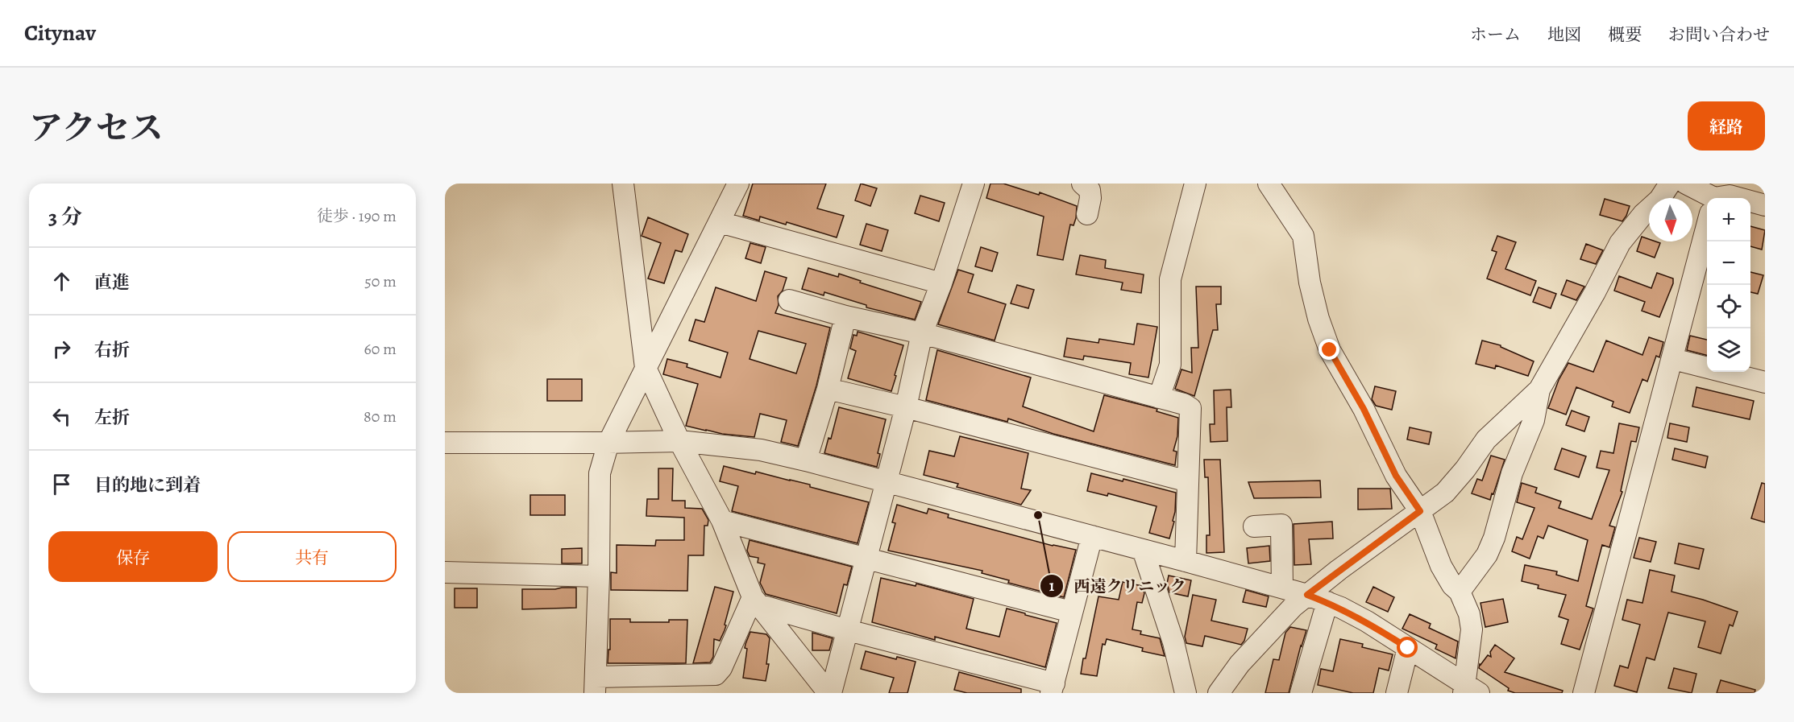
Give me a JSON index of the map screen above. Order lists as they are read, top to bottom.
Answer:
{
  "places": ["西遠クリニック"],
  "north": "bottom",
  "page": {
    "header": "Citynav",
    "nav": [
      "ホーム",
      "地図",
      "概要",
      "お問い合わせ"
    ],
    "title": "アクセス",
    "buttons": [
      "経路",
      ["保存", "共有"]
    ],
    "heading": ["3 分", "徒歩 · 190 m"],
    "map_buttons": ["+", "−"],
    "list": [
      ["直進", "50 m"],
      ["右折", "60 m"],
      ["左折", "80 m"],
      "目的地に到着"
    ]
  }
}
